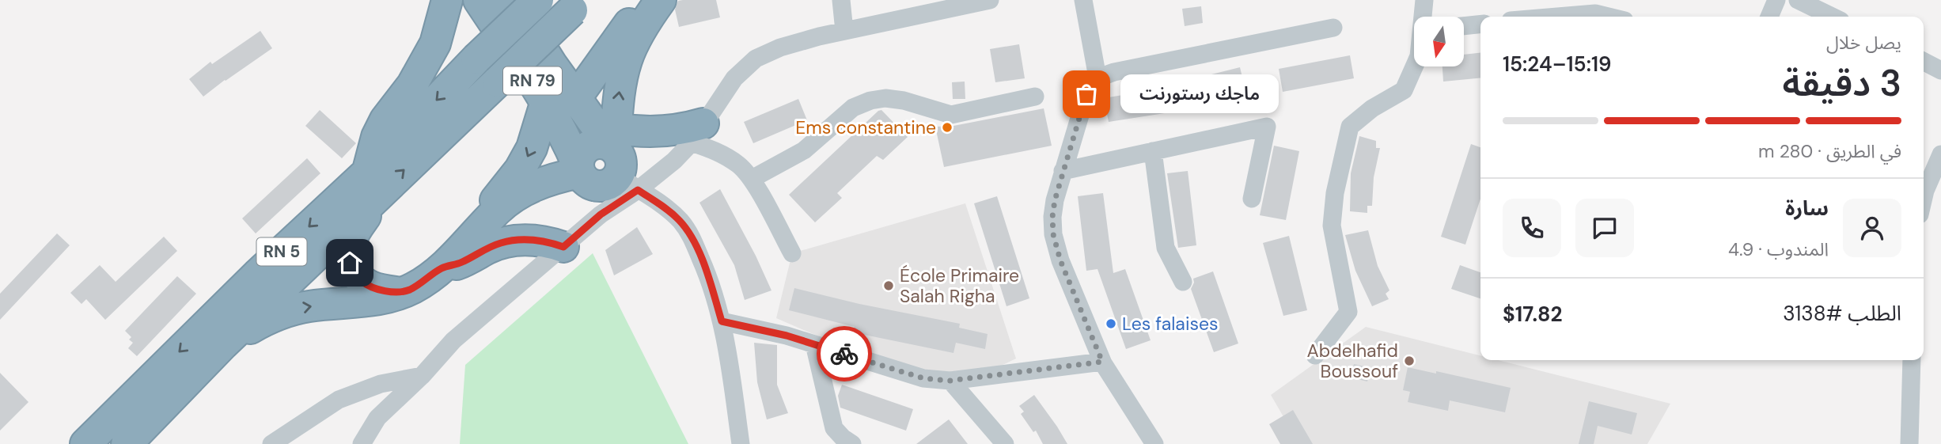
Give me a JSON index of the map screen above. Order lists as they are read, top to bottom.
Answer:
{
  "streets": {
    "highway": ["RN 79", "RN 5"]
  },
  "places": [
    "ماجك رستورنت",
    "Ems constantine",
    "École Primaire Salah Righa",
    "Les falaises",
    "Abdelhafid Boussouf"
  ],
  "north": "bottom",
  "page": {
    "heading": ["3 دقيقة", "يصل خلال", "15:19–15:24"],
    "panel": [
      "سارة",
      "المندوب · 4.9",
      "الطلب #3138",
      "$17.82"
    ],
    "bubble": "ماجك رستورنت",
    "bar": "في الطريق · 280 m"
  }
}
